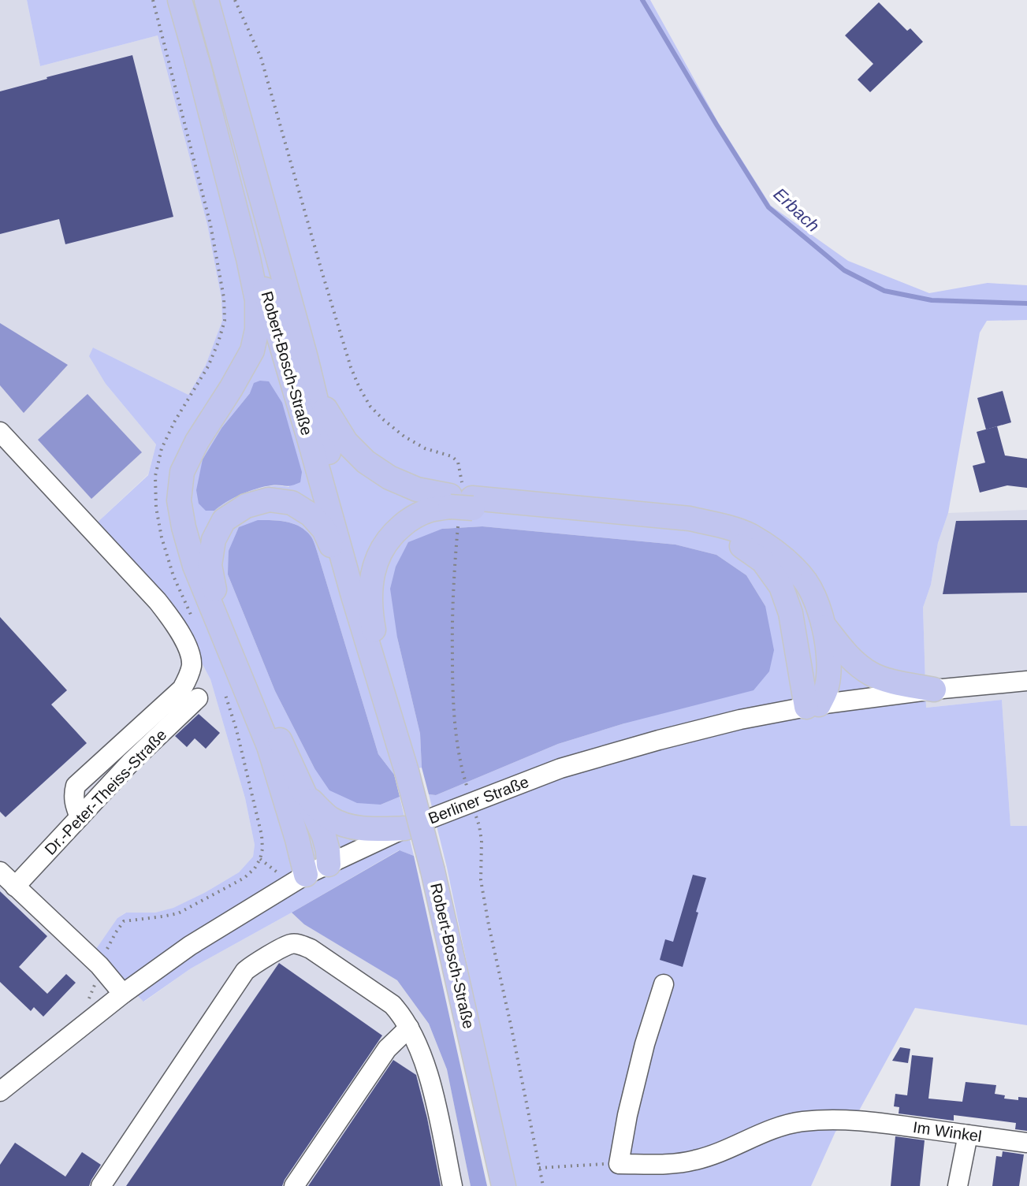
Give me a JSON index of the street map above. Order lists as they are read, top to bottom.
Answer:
{
  "streets": {
    "main road": ["Robert-Bosch-Straße"],
    "street": ["Dr.-Peter-Theiss-Straße", "Berliner Straße", "Im Winkel"]
  },
  "water": ["Erbach"]
}
